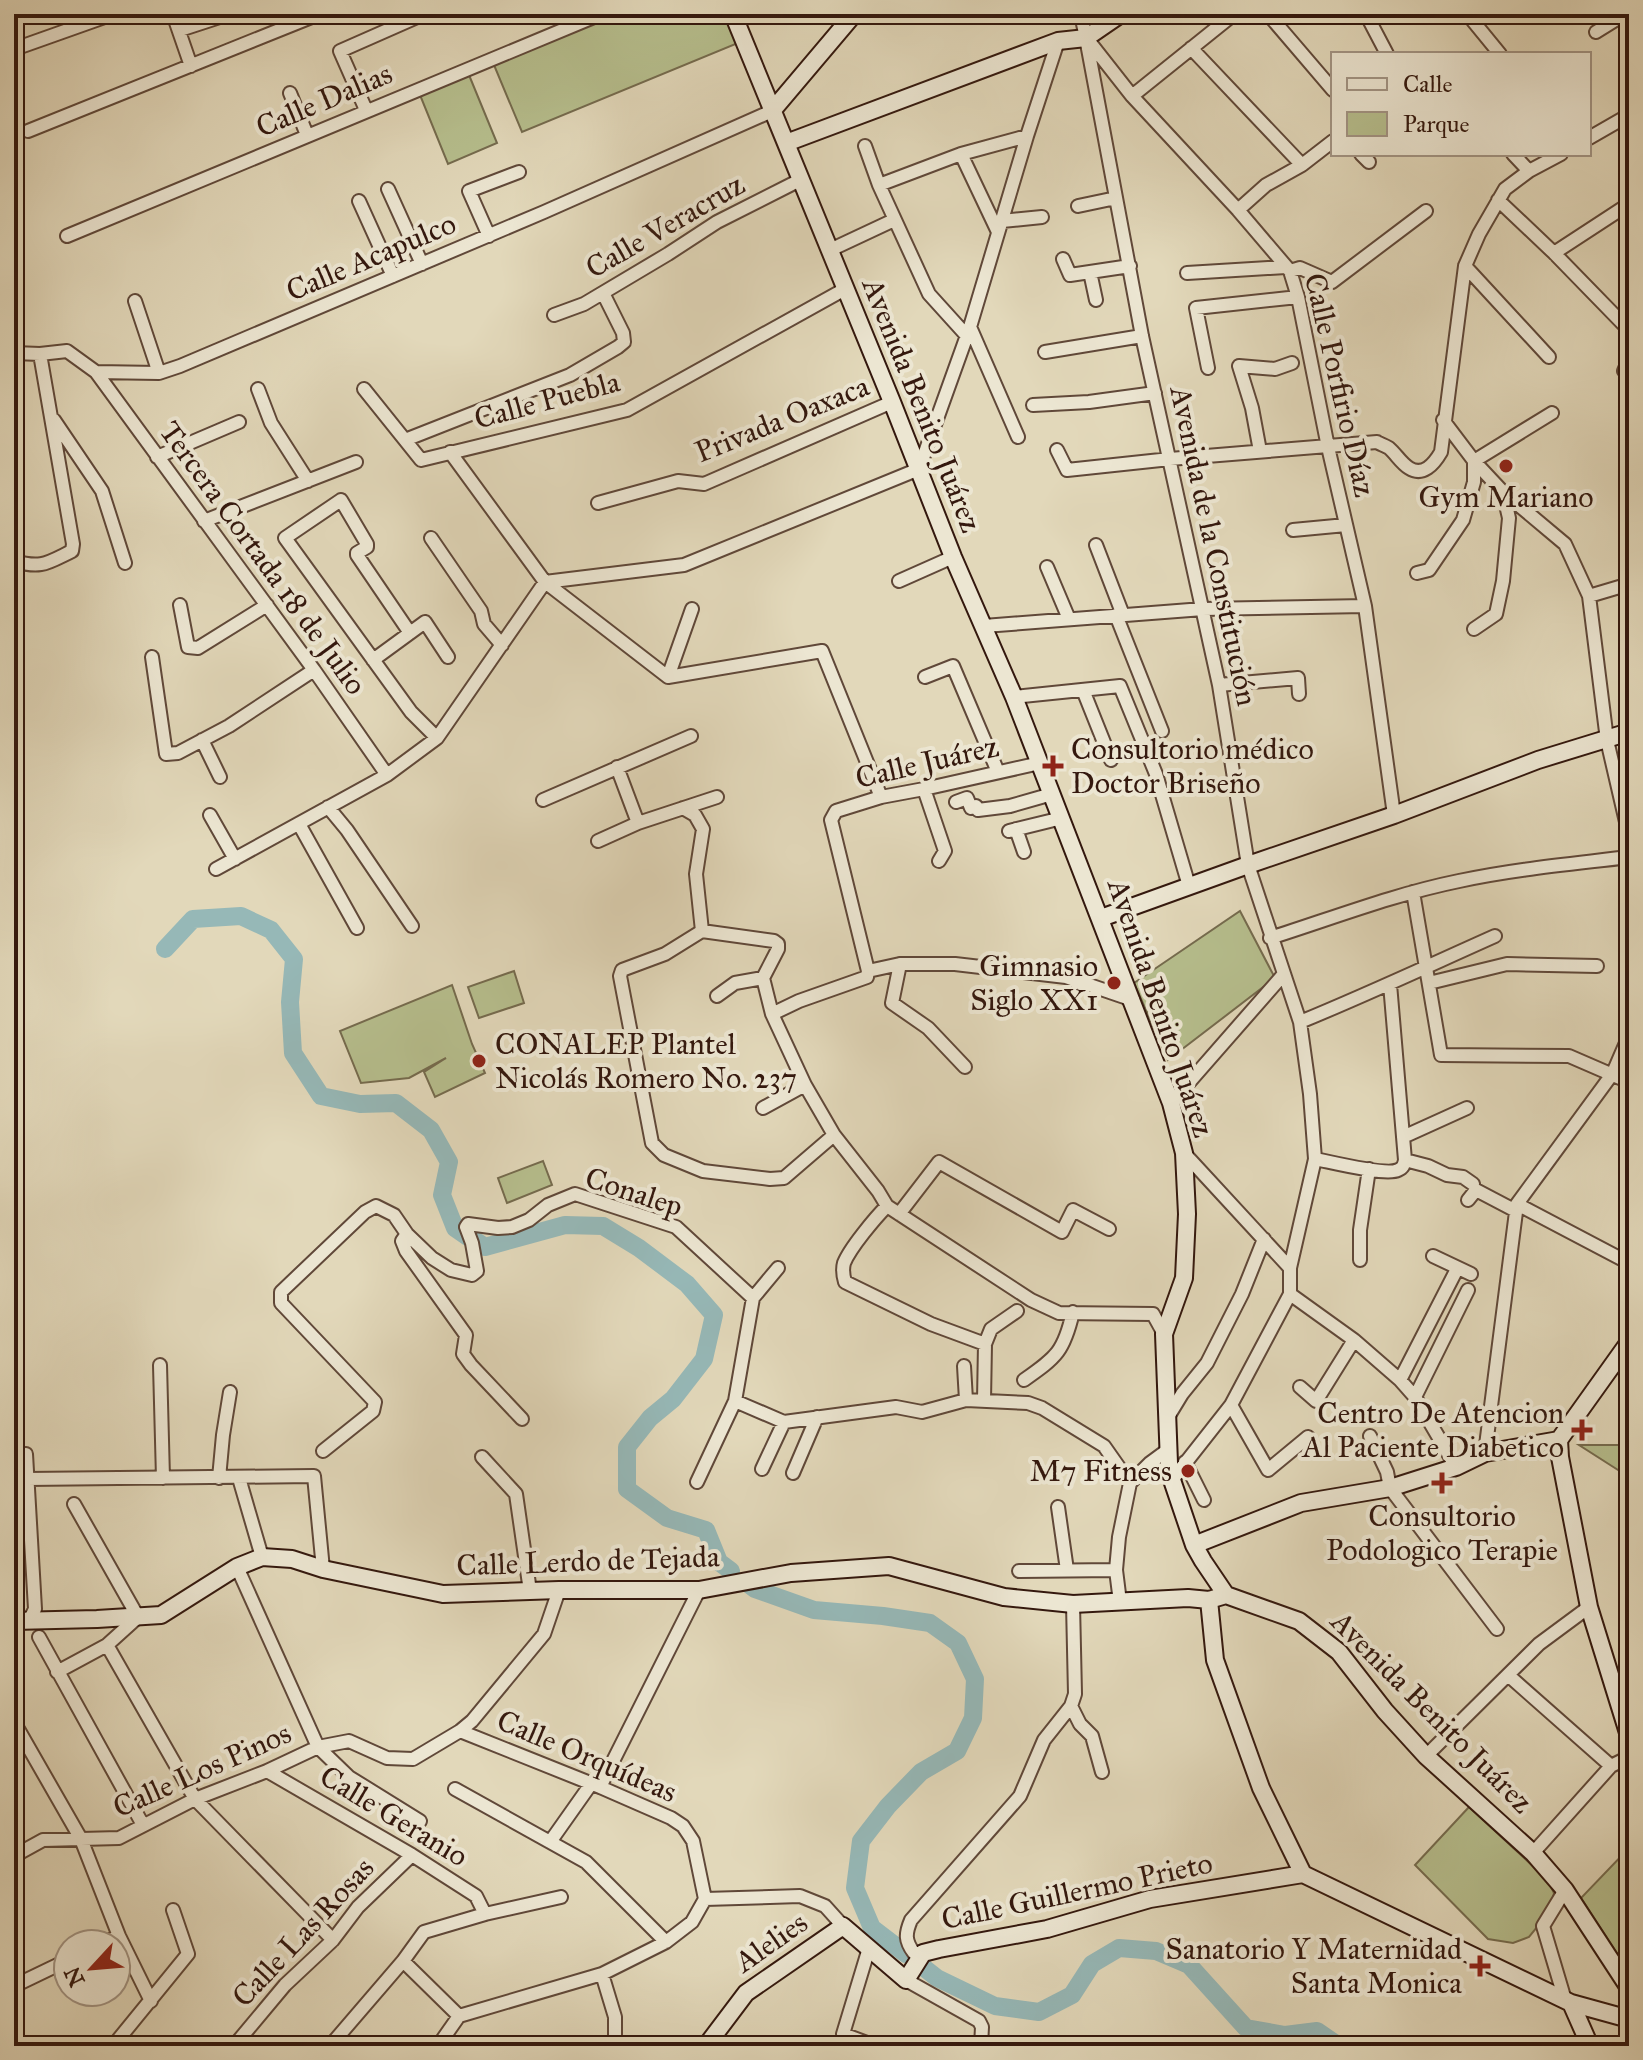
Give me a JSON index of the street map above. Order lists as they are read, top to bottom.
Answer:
{
  "streets": {
    "main road": [
      "Avenida Benito Juárez",
      "Calle Lerdo de Tejada",
      "Calle Guillermo Prieto",
      "Alelies"
    ],
    "street": [
      "Calle Dalias",
      "Calle Veracruz",
      "Calle Acapulco",
      "Calle Porfirio Díaz",
      "Calle Puebla",
      "Privada Oaxaca",
      "Avenida de la Constitución",
      "Tercera Cortada 18 de Julio",
      "Calle Juárez",
      "Conalep",
      "Calle Orquídeas",
      "Calle Los Pinos",
      "Calle Geranio",
      "Calle Las Rosas"
    ]
  },
  "crossings": [
    ["Calle Veracruz", "Avenida Benito Juárez"],
    ["Calle Acapulco", "Avenida Benito Juárez"],
    ["Calle Acapulco", "Tercera Cortada 18 de Julio"],
    ["Calle Porfirio Díaz", "Avenida de la Constitución"],
    ["Calle Puebla", "Avenida Benito Juárez"],
    ["Avenida Benito Juárez", "Privada Oaxaca"],
    ["Avenida Benito Juárez", "Avenida de la Constitución"],
    ["Avenida Benito Juárez", "Calle Juárez"],
    ["Avenida Benito Juárez", "Calle Lerdo de Tejada"],
    ["Calle Los Pinos", "Calle Geranio"],
    ["Calle Geranio", "Calle Las Rosas"]
  ],
  "places": {
    "other": [
      "Gym Mariano",
      "Gimnasio Siglo XX1",
      "CONALEP Plantel Nicolás Romero No. 237",
      "M7 Fitness"
    ],
    "health": [
      "Consultorio médico Doctor Briseño",
      "Centro De Atencion Al Paciente Diabetico",
      "Consultorio Podologico Terapie",
      "Sanatorio Y Maternidad Santa Monica"
    ]
  },
  "legend": ["Calle", "Parque"],
  "north": "bottom left"
}
